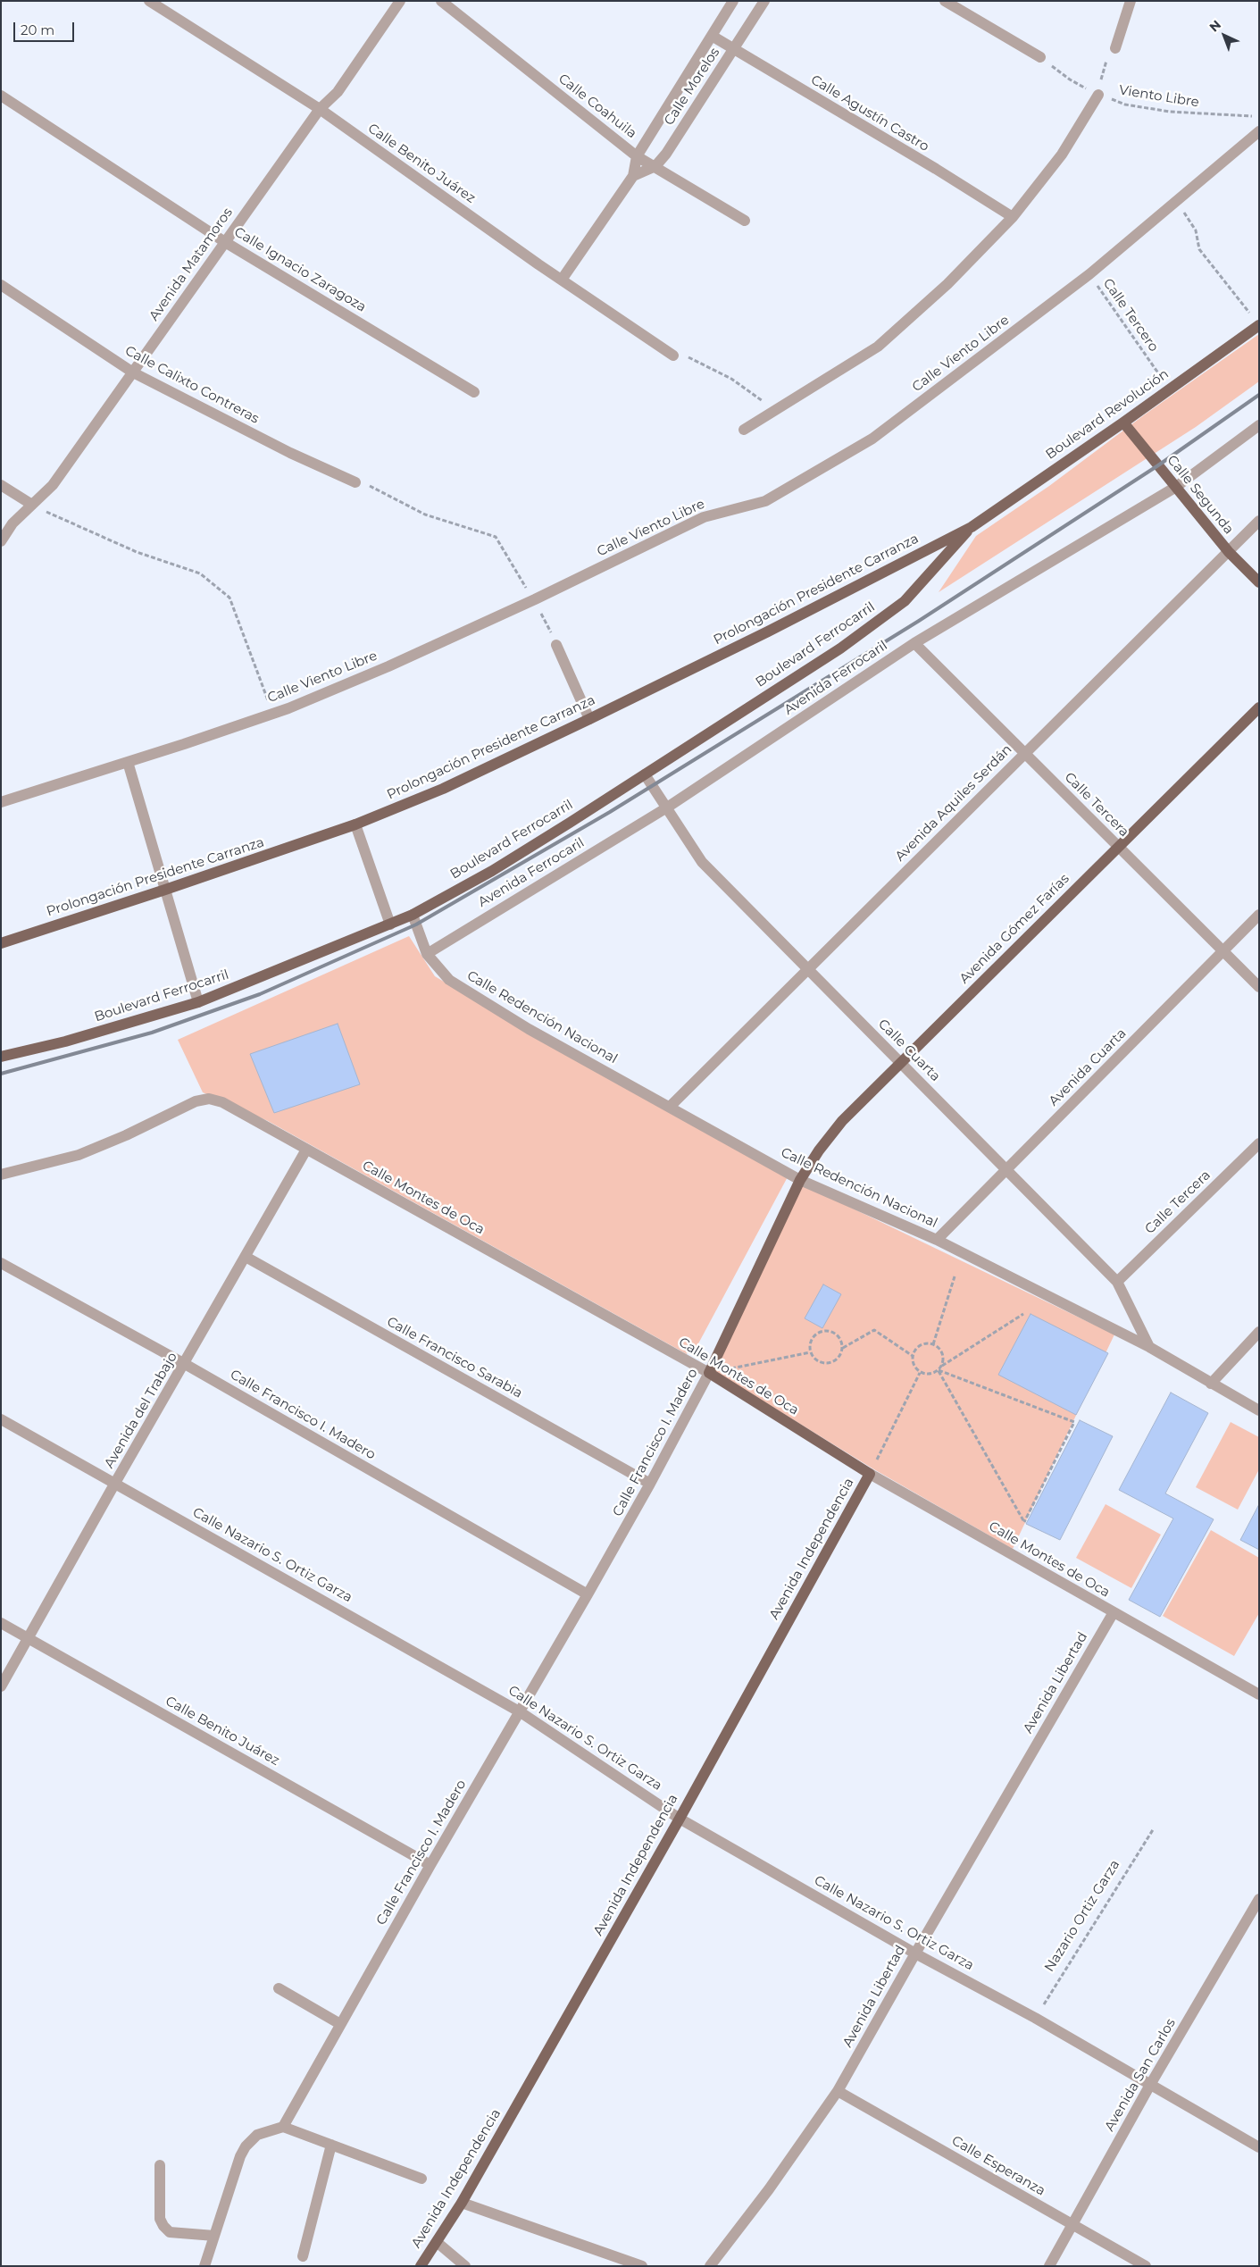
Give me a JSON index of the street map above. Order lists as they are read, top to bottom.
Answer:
{
  "streets": {
    "main road": [
      "Boulevard Revolución",
      "Calle Segunda",
      "Prolongación Presidente Carranza",
      "Boulevard Ferrocarril",
      "Avenida Gómez Farías",
      "Calle Montes de Oca",
      "Calle Francisco I. Madero",
      "Avenida Independencia"
    ],
    "street": [
      "Calle Morelos",
      "Calle Coahuila",
      "Calle Agustín Castro",
      "Calle Benito Juárez",
      "Avenida Matamoros",
      "Calle Ignacio Zaragoza",
      "Calle Viento Libre",
      "Calle Calixto Contreras",
      "Avenida Ferrocaril",
      "Avenida Aquiles Serdán",
      "Calle Tercera",
      "Calle Redención Nacional",
      "Calle Cuarta",
      "Avenida Cuarta",
      "Calle Francisco Sarabia",
      "Avenida del Trabajo",
      "Calle Nazario S. Ortiz Garza",
      "Avenida Libertad",
      "Avenida San Carlos",
      "Calle Esperanza"
    ],
    "path": ["Viento Libre", "Calle Tercero", "Nazario Ortiz Garza"]
  },
  "crossings": [
    ["Calle Morelos", "Calle Coahuila"],
    ["Calle Morelos", "Calle Agustín Castro"],
    ["Calle Morelos", "Calle Benito Juárez"],
    ["Calle Benito Juárez", "Avenida Matamoros"],
    ["Calle Benito Juárez", "Avenida del Trabajo"],
    ["Calle Benito Juárez", "Calle Francisco I. Madero"],
    ["Avenida Matamoros", "Calle Ignacio Zaragoza"],
    ["Avenida Matamoros", "Calle Calixto Contreras"],
    ["Calle Tercero", "Calle Viento Libre"],
    ["Calle Tercero", "Boulevard Revolución"],
    ["Boulevard Revolución", "Calle Segunda"],
    ["Boulevard Revolución", "Prolongación Presidente Carranza"],
    ["Boulevard Revolución", "Boulevard Ferrocarril"],
    ["Calle Segunda", "Avenida Ferrocaril"],
    ["Calle Segunda", "Avenida Aquiles Serdán"],
    ["Prolongación Presidente Carranza", "Boulevard Ferrocarril"],
    ["Boulevard Ferrocarril", "Calle Redención Nacional"],
    ["Boulevard Ferrocarril", "Calle Cuarta"],
    ["Avenida Ferrocaril", "Calle Tercera"],
    ["Avenida Ferrocaril", "Calle Redención Nacional"],
    ["Avenida Ferrocaril", "Calle Cuarta"],
    ["Avenida Aquiles Serdán", "Calle Tercera"],
    ["Avenida Aquiles Serdán", "Calle Redención Nacional"],
    ["Avenida Aquiles Serdán", "Calle Cuarta"],
    ["Calle Tercera", "Avenida Gómez Farías"],
    ["Calle Tercera", "Calle Cuarta"],
    ["Calle Tercera", "Avenida Cuarta"],
    ["Avenida Gómez Farías", "Calle Redención Nacional"],
    ["Avenida Gómez Farías", "Calle Cuarta"],
    ["Avenida Gómez Farías", "Calle Francisco I. Madero"],
    ["Calle Redención Nacional", "Calle Cuarta"],
    ["Calle Redención Nacional", "Avenida Cuarta"],
    ["Calle Redención Nacional", "Calle Francisco I. Madero"],
    ["Calle Cuarta", "Avenida Cuarta"],
    ["Calle Montes de Oca", "Avenida del Trabajo"],
    ["Calle Montes de Oca", "Calle Francisco I. Madero"],
    ["Calle Montes de Oca", "Avenida Independencia"],
    ["Calle Montes de Oca", "Avenida Libertad"],
    ["Calle Francisco Sarabia", "Avenida del Trabajo"],
    ["Calle Francisco Sarabia", "Calle Francisco I. Madero"],
    ["Avenida del Trabajo", "Calle Francisco I. Madero"],
    ["Avenida del Trabajo", "Calle Nazario S. Ortiz Garza"],
    ["Calle Francisco I. Madero", "Calle Nazario S. Ortiz Garza"],
    ["Avenida Independencia", "Calle Nazario S. Ortiz Garza"],
    ["Calle Nazario S. Ortiz Garza", "Avenida Libertad"],
    ["Calle Nazario S. Ortiz Garza", "Nazario Ortiz Garza"],
    ["Calle Nazario S. Ortiz Garza", "Avenida San Carlos"],
    ["Avenida Libertad", "Calle Esperanza"],
    ["Avenida San Carlos", "Calle Esperanza"]
  ],
  "scale_bar": "20 m",
  "north": "top left"
}
